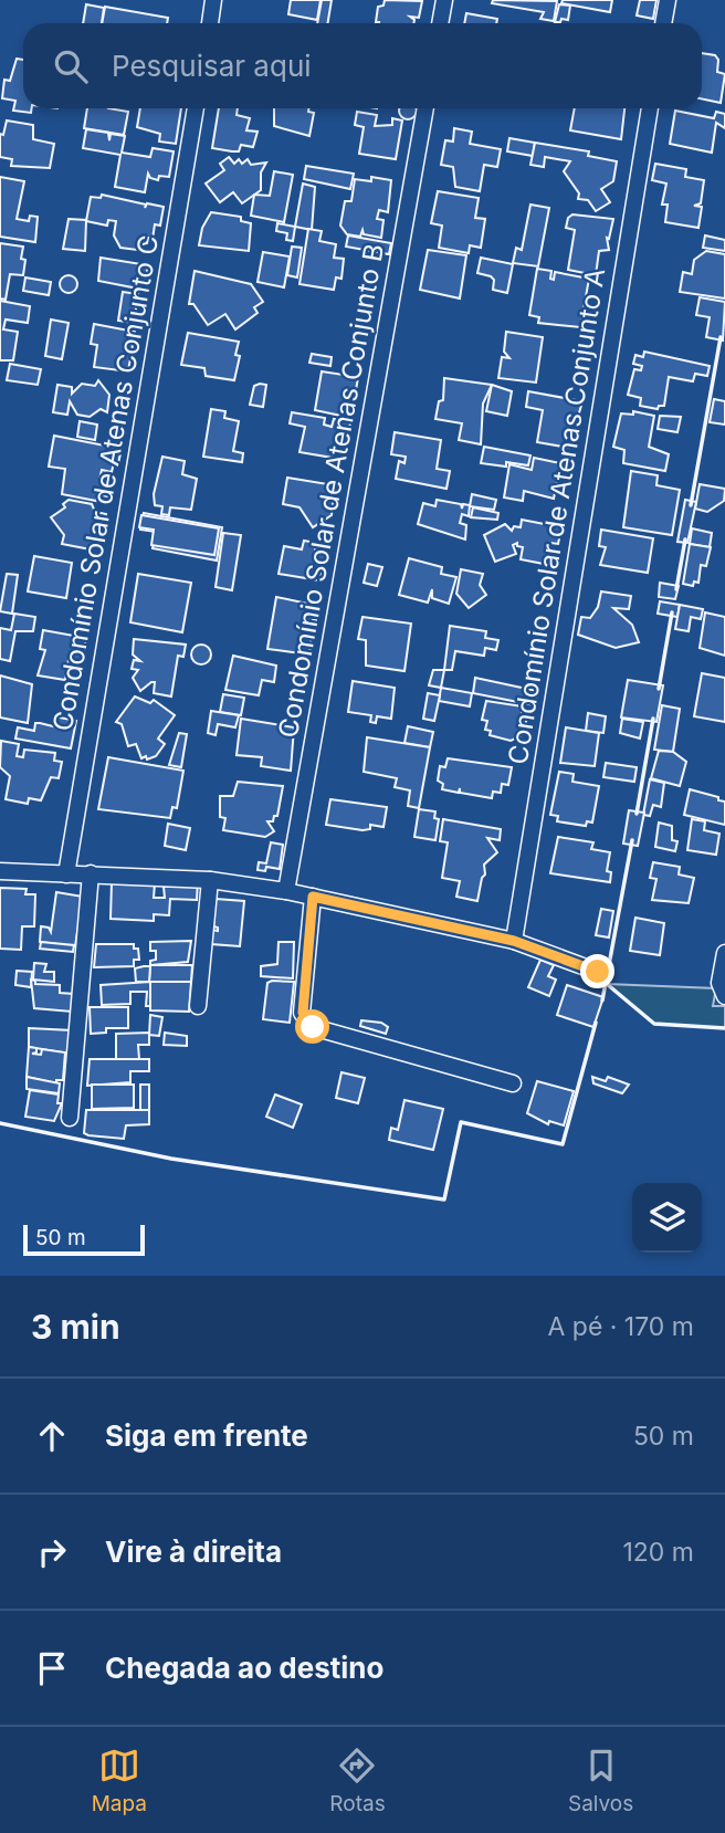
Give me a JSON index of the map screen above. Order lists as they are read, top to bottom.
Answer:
{
  "streets": {
    "street": ["Condomínio Solar de Atenas Conjunto C", "Condomínio Solar de Atenas Conjunto B", "Condomínio Solar de Atenas Conjunto A"]
  },
  "scale_bar": "50 m",
  "page": {
    "search": "Pesquisar aqui",
    "scale": "50 m",
    "heading": ["3 min", "A pé · 170 m"],
    "list": [
      ["Siga em frente", "50 m"],
      ["Vire à direita", "120 m"],
      "Chegada ao destino"
    ],
    "nav": ["Mapa", "Rotas", "Salvos"]
  }
}
